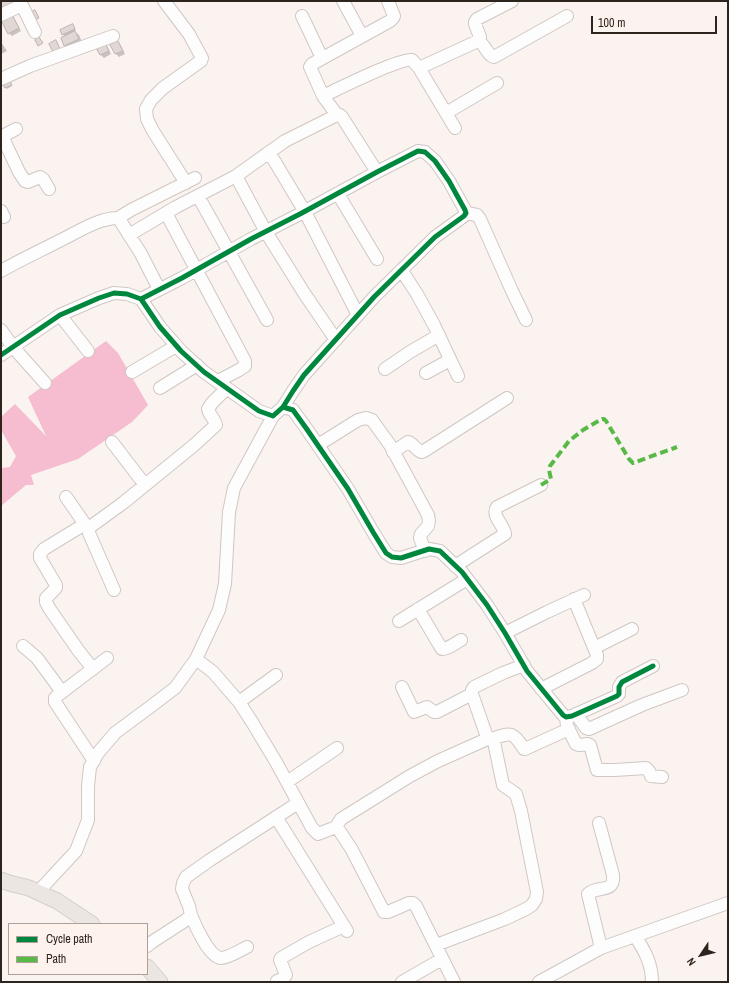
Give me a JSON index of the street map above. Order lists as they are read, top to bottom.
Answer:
{
  "legend": ["Cycle path", "Path"],
  "scale_bar": "100 m",
  "north": "bottom left"
}
